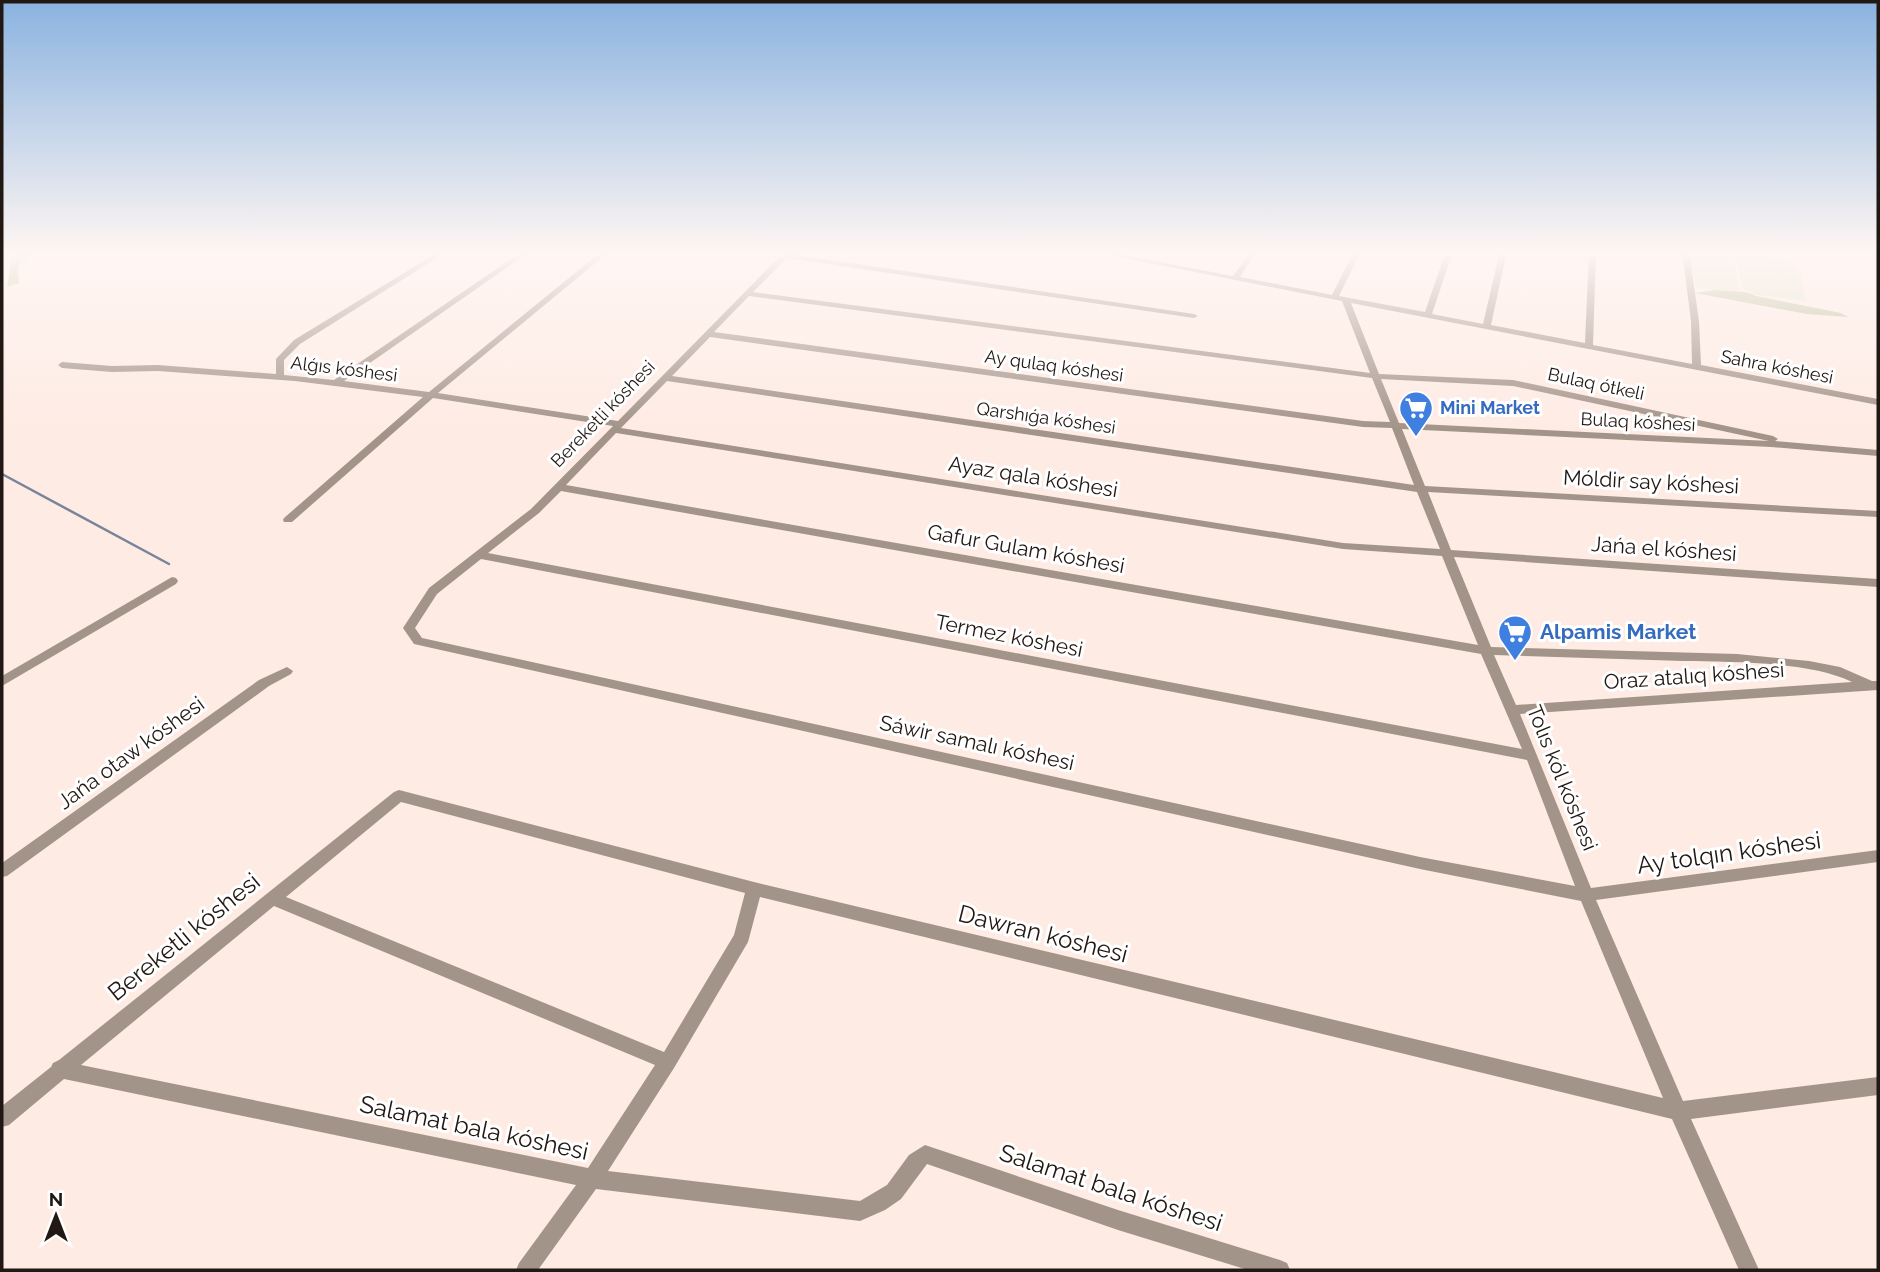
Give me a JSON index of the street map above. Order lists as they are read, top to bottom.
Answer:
{
  "streets": {
    "street": [
      "Ay qulaq kóshesi",
      "Sahra kóshesi",
      "Alǵıs kóshesi",
      "Bulaq ótkeli",
      "Bereketli kóshesi",
      "Qarshıǵa kóshesi",
      "Bulaq kóshesi",
      "Ayaz qala kóshesi",
      "Móldir say kóshesi",
      "Gafur Gulam kóshesi",
      "Jańa el kóshesi",
      "Termez kóshesi",
      "Oraz atalıq kóshesi",
      "Sáwir samalı kóshesi",
      "Jańa otaw kóshesi",
      "Tolıs kól kóshesi",
      "Ay tolqın kóshesi",
      "Dawran kóshesi",
      "Salamat bala kóshesi"
    ]
  },
  "crossings": [
    ["Ay qulaq kóshesi", "Bereketli kóshesi"],
    ["Ay qulaq kóshesi", "Bulaq kóshesi"],
    ["Ay qulaq kóshesi", "Tolıs kól kóshesi"],
    ["Alǵıs kóshesi", "Bereketli kóshesi"],
    ["Alǵıs kóshesi", "Ayaz qala kóshesi"],
    ["Bulaq ótkeli", "Bulaq kóshesi"],
    ["Bulaq ótkeli", "Tolıs kól kóshesi"],
    ["Bereketli kóshesi", "Qarshıǵa kóshesi"],
    ["Bereketli kóshesi", "Ayaz qala kóshesi"],
    ["Bereketli kóshesi", "Gafur Gulam kóshesi"],
    ["Bereketli kóshesi", "Termez kóshesi"],
    ["Bereketli kóshesi", "Sáwir samalı kóshesi"],
    ["Bereketli kóshesi", "Dawran kóshesi"],
    ["Bereketli kóshesi", "Salamat bala kóshesi"],
    ["Qarshıǵa kóshesi", "Móldir say kóshesi"],
    ["Qarshıǵa kóshesi", "Tolıs kól kóshesi"],
    ["Bulaq kóshesi", "Tolıs kól kóshesi"],
    ["Ayaz qala kóshesi", "Jańa el kóshesi"],
    ["Ayaz qala kóshesi", "Tolıs kól kóshesi"],
    ["Móldir say kóshesi", "Tolıs kól kóshesi"],
    ["Gafur Gulam kóshesi", "Oraz atalıq kóshesi"],
    ["Gafur Gulam kóshesi", "Tolıs kól kóshesi"],
    ["Jańa el kóshesi", "Tolıs kól kóshesi"],
    ["Termez kóshesi", "Tolıs kól kóshesi"],
    ["Oraz atalıq kóshesi", "Tolıs kól kóshesi"],
    ["Sáwir samalı kóshesi", "Tolıs kól kóshesi"],
    ["Sáwir samalı kóshesi", "Ay tolqın kóshesi"],
    ["Tolıs kól kóshesi", "Ay tolqın kóshesi"],
    ["Tolıs kól kóshesi", "Dawran kóshesi"]
  ],
  "places": {
    "supermarket": ["Mini Market", "Alpamis Market"]
  },
  "north": "top"
}
